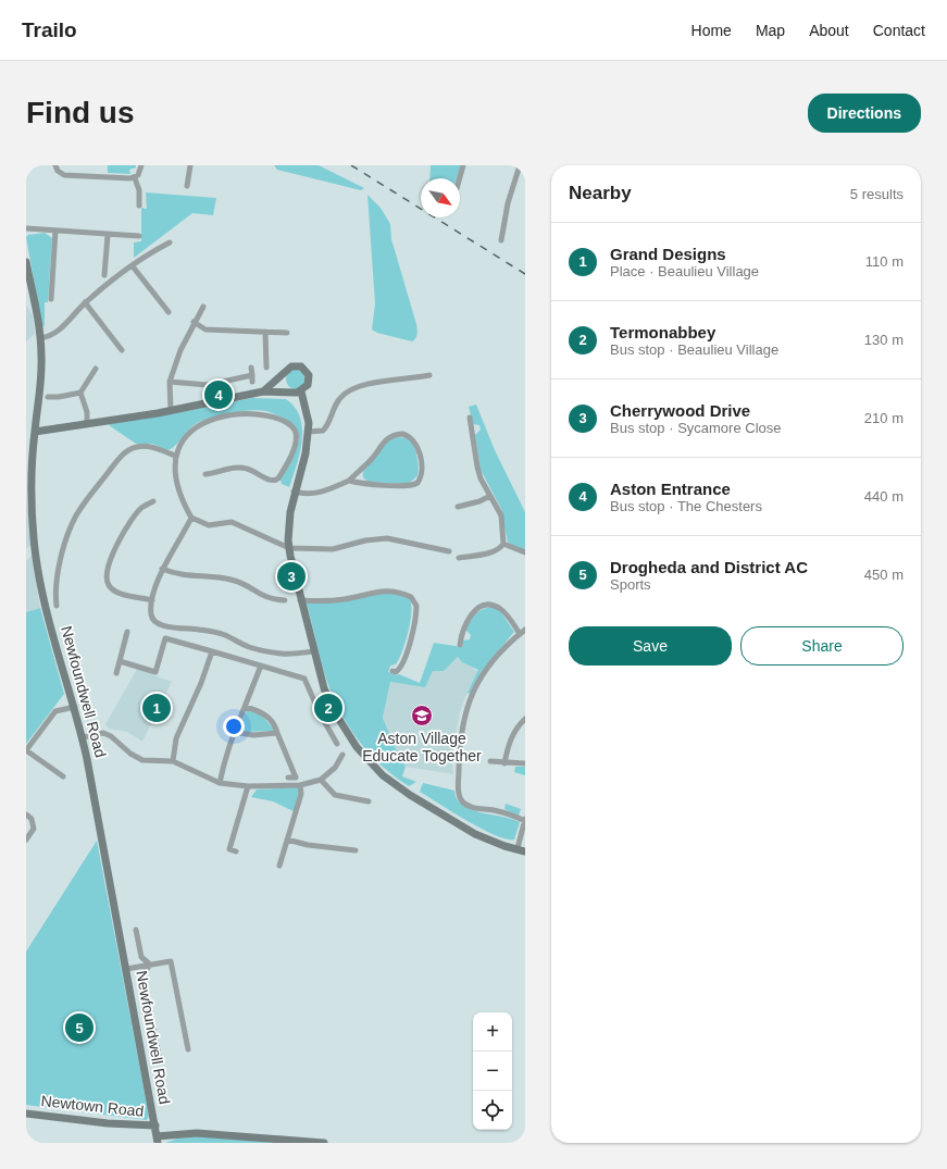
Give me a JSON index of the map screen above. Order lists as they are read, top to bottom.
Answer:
{
  "streets": {
    "street": ["Newfoundwell Road", "Newtown Road"]
  },
  "crossings": [
    ["Newfoundwell Road", "Newtown Road"]
  ],
  "places": {
    "school or university": ["Aston Village Educate Together"]
  },
  "north": "bottom right",
  "page": {
    "header": "Trailo",
    "nav": [
      "Home",
      "Map",
      "About",
      "Contact"
    ],
    "buttons": [
      "Directions",
      ["Save", "Share"]
    ],
    "title": "Find us",
    "heading": ["Nearby", "5 results"],
    "list": [
      {
        "mark": "1",
        "name": "Grand Designs",
        "note": "Place · Beaulieu Village",
        "value": "110 m"
      },
      {
        "mark": "2",
        "name": "Termonabbey",
        "note": "Bus stop · Beaulieu Village",
        "value": "130 m"
      },
      {
        "mark": "3",
        "name": "Cherrywood Drive",
        "note": "Bus stop · Sycamore Close",
        "value": "210 m"
      },
      {
        "mark": "4",
        "name": "Aston Entrance",
        "note": "Bus stop · The Chesters",
        "value": "440 m"
      },
      {
        "mark": "5",
        "name": "Drogheda and District AC",
        "note": "Sports",
        "value": "450 m"
      }
    ],
    "pins": [
      "4",
      "3",
      "1",
      "2",
      "5"
    ],
    "map_buttons": ["+", "−"]
  }
}
